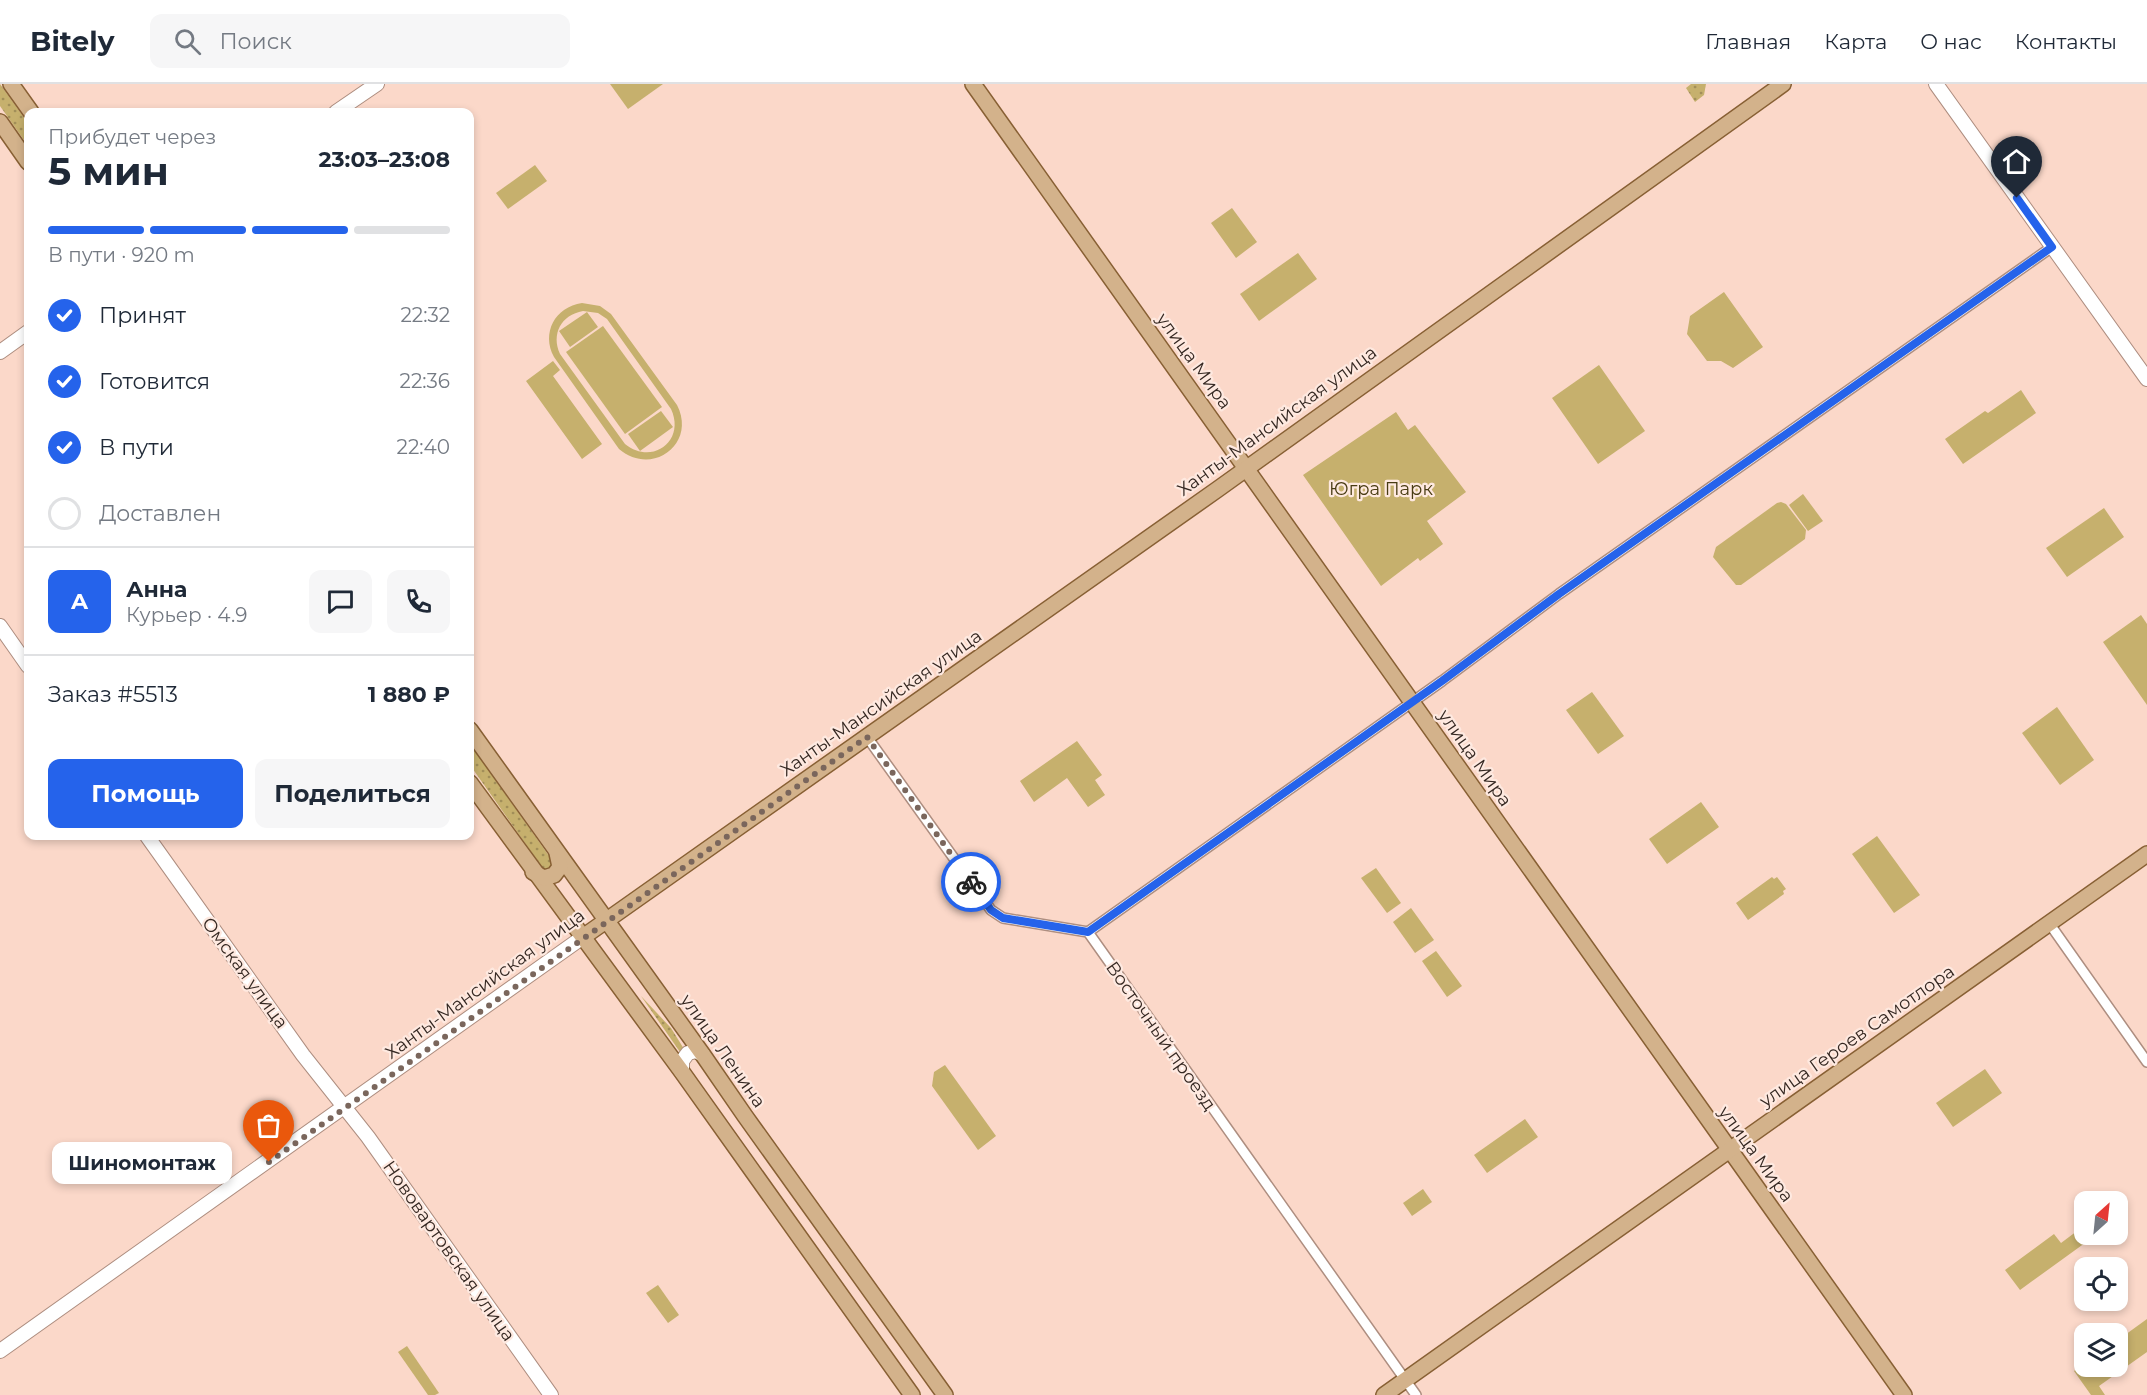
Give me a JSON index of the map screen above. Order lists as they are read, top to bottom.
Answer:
{
  "streets": {
    "main road": [
      "улица Мира",
      "Ханты-Мансийская улица",
      "Омская улица",
      "улица Героев Самотлора",
      "улица Ленина",
      "Нововартовская улица"
    ],
    "street": ["Восточный проезд"]
  },
  "crossings": [
    ["улица Мира", "Ханты-Мансийская улица"],
    ["улица Мира", "улица Героев Самотлора"],
    ["Ханты-Мансийская улица", "Омская улица"],
    ["Ханты-Мансийская улица", "улица Ленина"],
    ["Ханты-Мансийская улица", "Нововартовская улица"],
    ["Омская улица", "Нововартовская улица"],
    ["Восточный проезд", "улица Героев Самотлора"]
  ],
  "parks": ["Югра Парк"],
  "places": ["Шиномонтаж"],
  "north": "top right",
  "page": {
    "header": "Bitely",
    "search": "Поиск",
    "nav": [
      "Главная",
      "Карта",
      "О нас",
      "Контакты"
    ],
    "heading": ["5 мин", "Прибудет через", "23:03–23:08"],
    "panel": [
      "Анна",
      "Курьер · 4.9",
      "Заказ #5513",
      "1 880 ₽"
    ],
    "bar": "В пути · 920 m",
    "list": [
      ["Принят", "22:32"],
      ["Готовится", "22:36"],
      ["В пути", "22:40"],
      "Доставлен"
    ],
    "round": "А",
    "buttons": ["Помощь", "Поделиться"],
    "bubble": "Шиномонтаж"
  }
}
